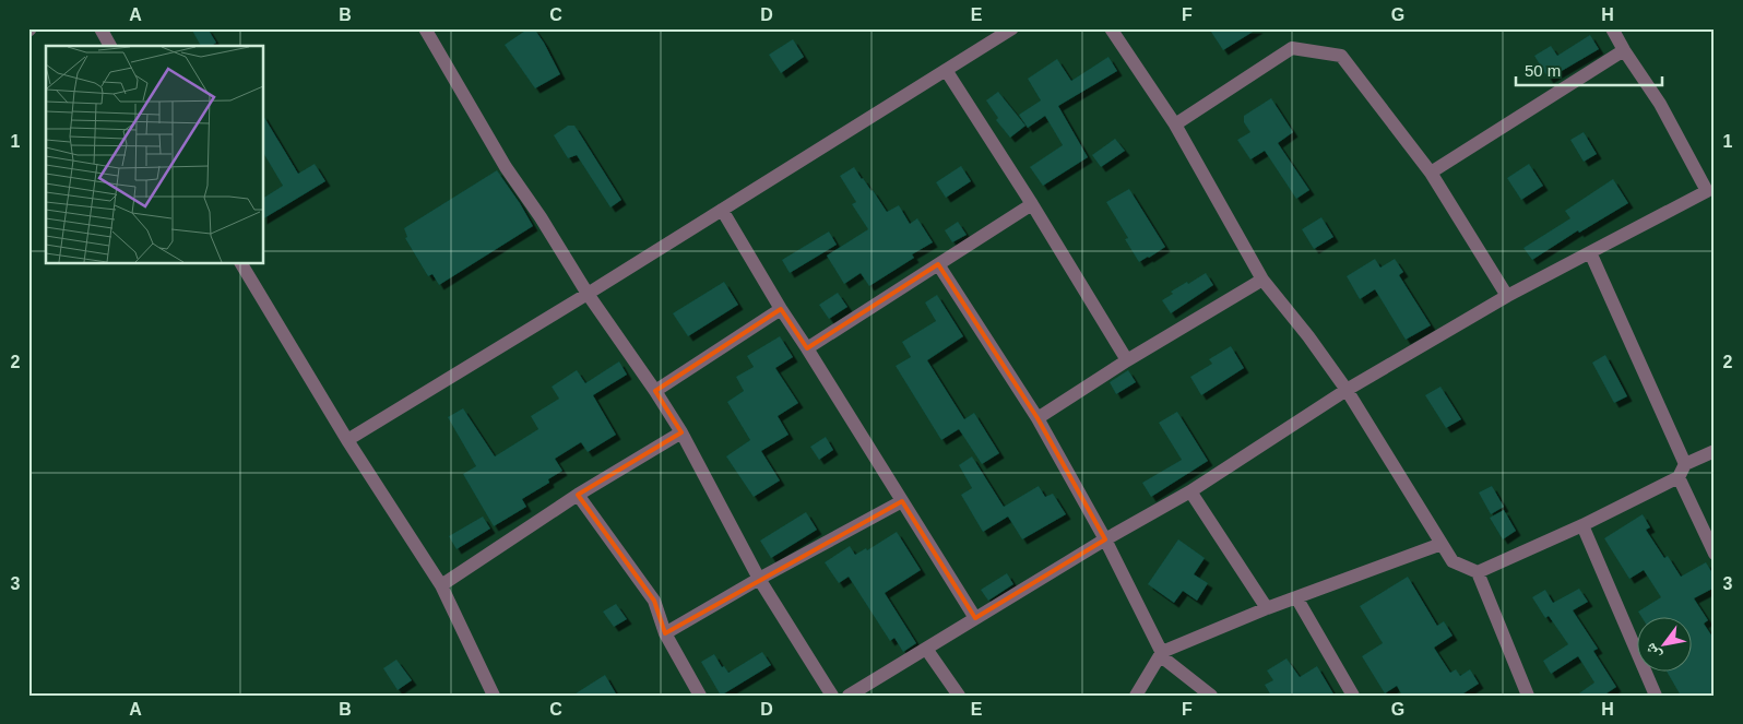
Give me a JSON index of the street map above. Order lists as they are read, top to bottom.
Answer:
{
  "scale_bar": "50 m",
  "north": "bottom left",
  "grid": {
    "columns": [
      "A",
      "B",
      "C",
      "D",
      "E",
      "F",
      "G",
      "H"
    ],
    "rows": ["1", "2", "3"]
  }
}
